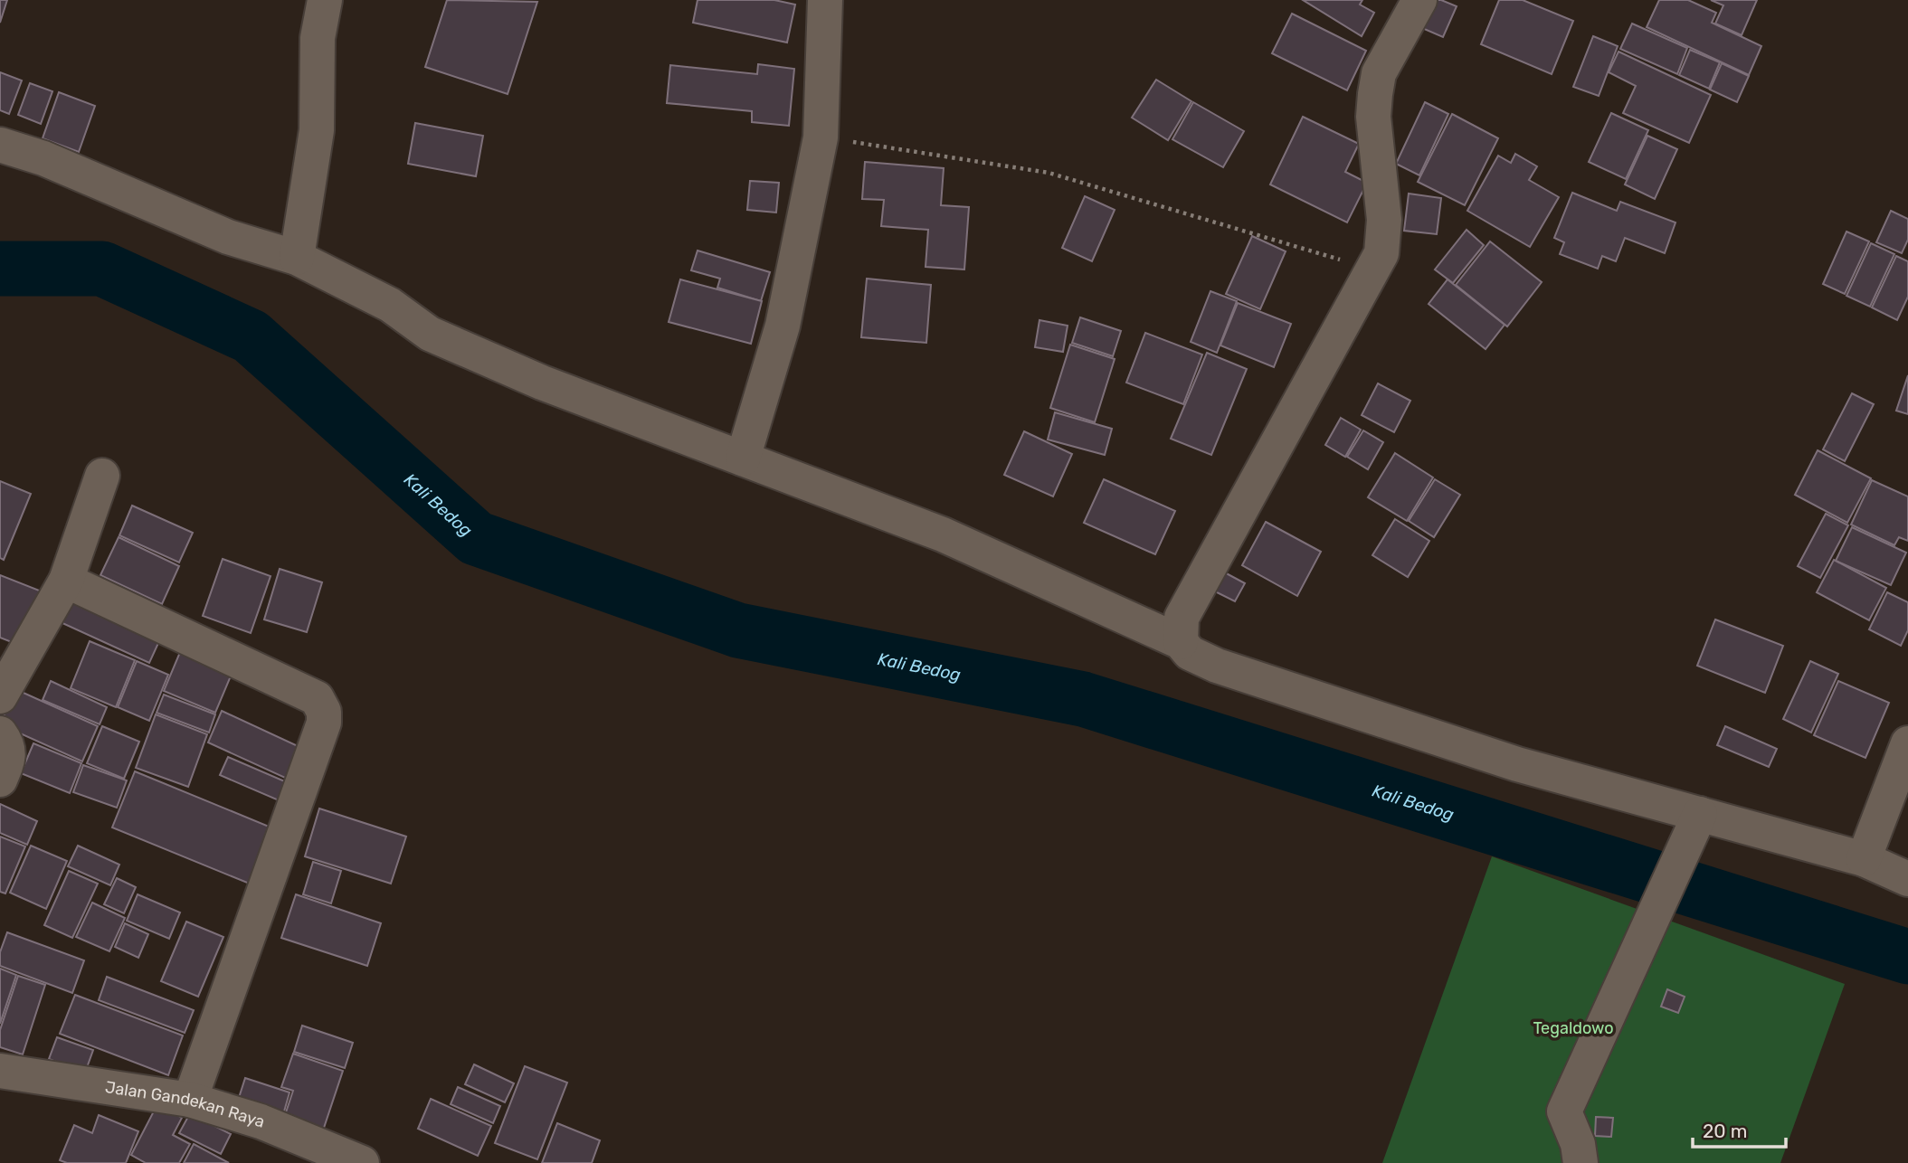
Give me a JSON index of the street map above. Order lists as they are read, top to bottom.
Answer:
{
  "streets": {
    "street": ["Jalan Gandekan Raya"]
  },
  "water": ["Kali Bedog"],
  "parks": ["Tegaldowo"],
  "scale_bar": "20 m"
}
